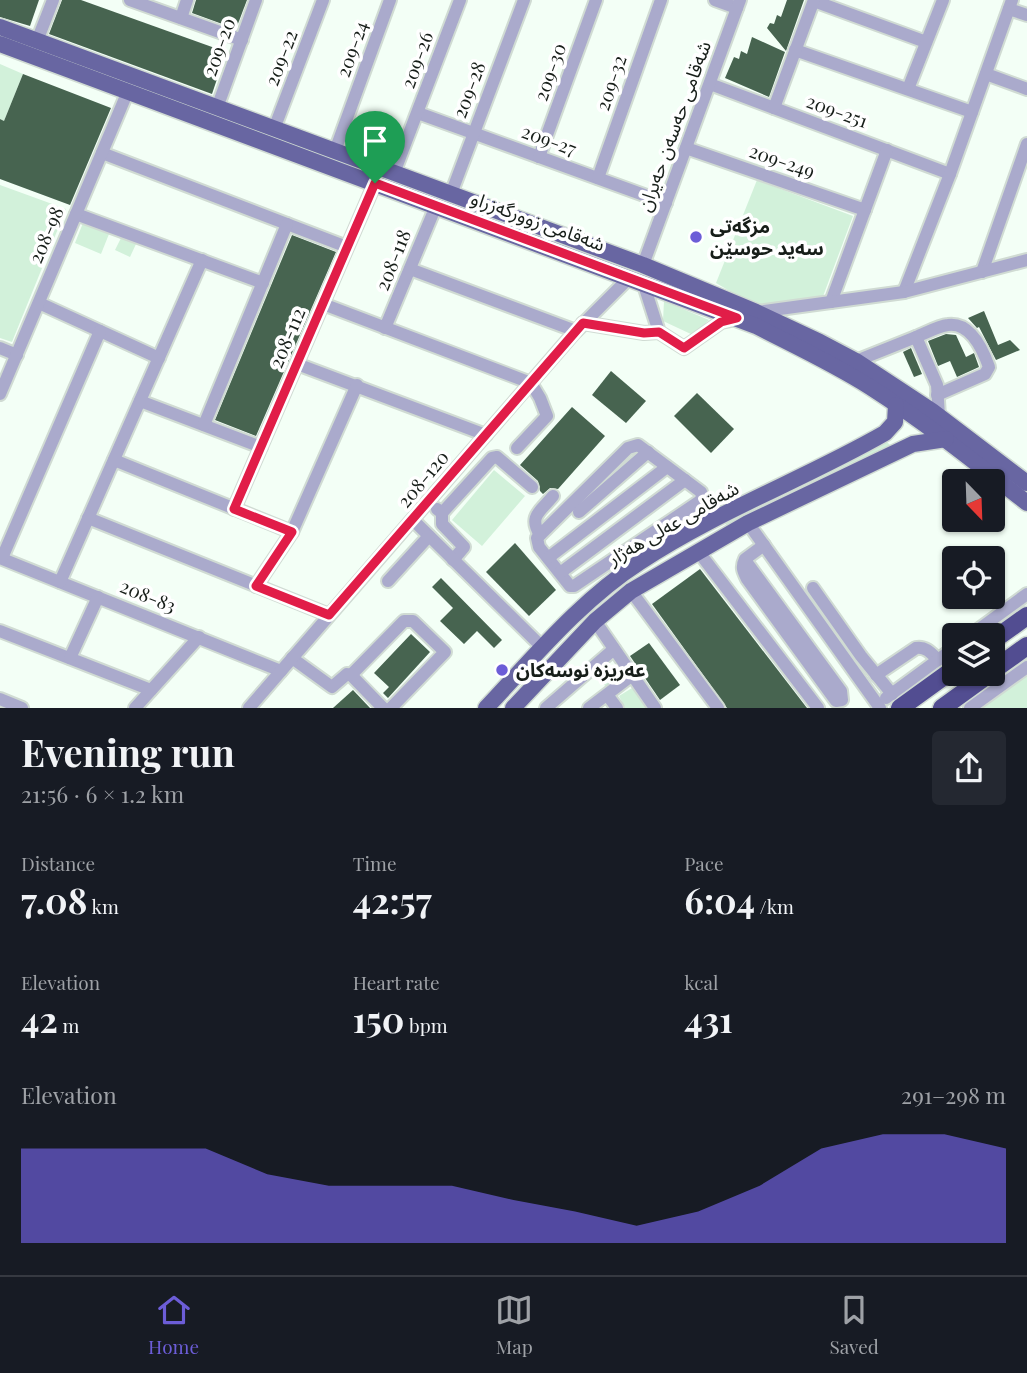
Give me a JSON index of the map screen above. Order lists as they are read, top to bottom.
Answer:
{
  "streets": {
    "main road": ["شەقامی زوورگەزراو", "شەقامی عەلی هەژار"],
    "street": [
      "209-20",
      "209-24",
      "209-22",
      "209-26",
      "209-30",
      "209-32",
      "209-28",
      "209-251",
      "شەقامی حەسەن حەیران",
      "209-27",
      "209-249",
      "208-98",
      "208-118",
      "208-112",
      "208-120",
      "208-83"
    ]
  },
  "crossings": [
    ["209-20", "شەقامی زوورگەزراو"],
    ["209-24", "شەقامی زوورگەزراو"],
    ["209-22", "شەقامی زوورگەزراو"],
    ["209-26", "209-27"],
    ["209-26", "شەقامی زوورگەزراو"],
    ["209-30", "209-27"],
    ["209-32", "209-27"],
    ["209-28", "209-27"],
    ["209-28", "شەقامی زوورگەزراو"],
    ["209-251", "شەقامی حەسەن حەیران"],
    ["شەقامی حەسەن حەیران", "209-27"],
    ["شەقامی حەسەن حەیران", "209-249"],
    ["شەقامی حەسەن حەیران", "شەقامی زوورگەزراو"],
    ["شەقامی زوورگەزراو", "208-98"],
    ["شەقامی زوورگەزراو", "208-118"],
    ["شەقامی زوورگەزراو", "208-112"],
    ["شەقامی زوورگەزراو", "208-120"],
    ["شەقامی زوورگەزراو", "شەقامی عەلی هەژار"],
    ["208-120", "208-83"]
  ],
  "places": ["مزگەتی سەید حوسێن", "عەریزە نوسەکان"],
  "north": "bottom right",
  "page": {
    "heading": ["Evening run", "21:56 · 6 × 1.2 km"],
    "stats": [
      ["Distance", "7.08 km"],
      ["Time", "42:57"],
      ["Pace", "6:04 /km"],
      ["Elevation", "42 m"],
      ["Heart rate", "150 bpm"],
      ["kcal", "431"]
    ],
    "chart": ["Elevation", "291–298 m"],
    "tabs": ["Home", "Map", "Saved"]
  }
}
